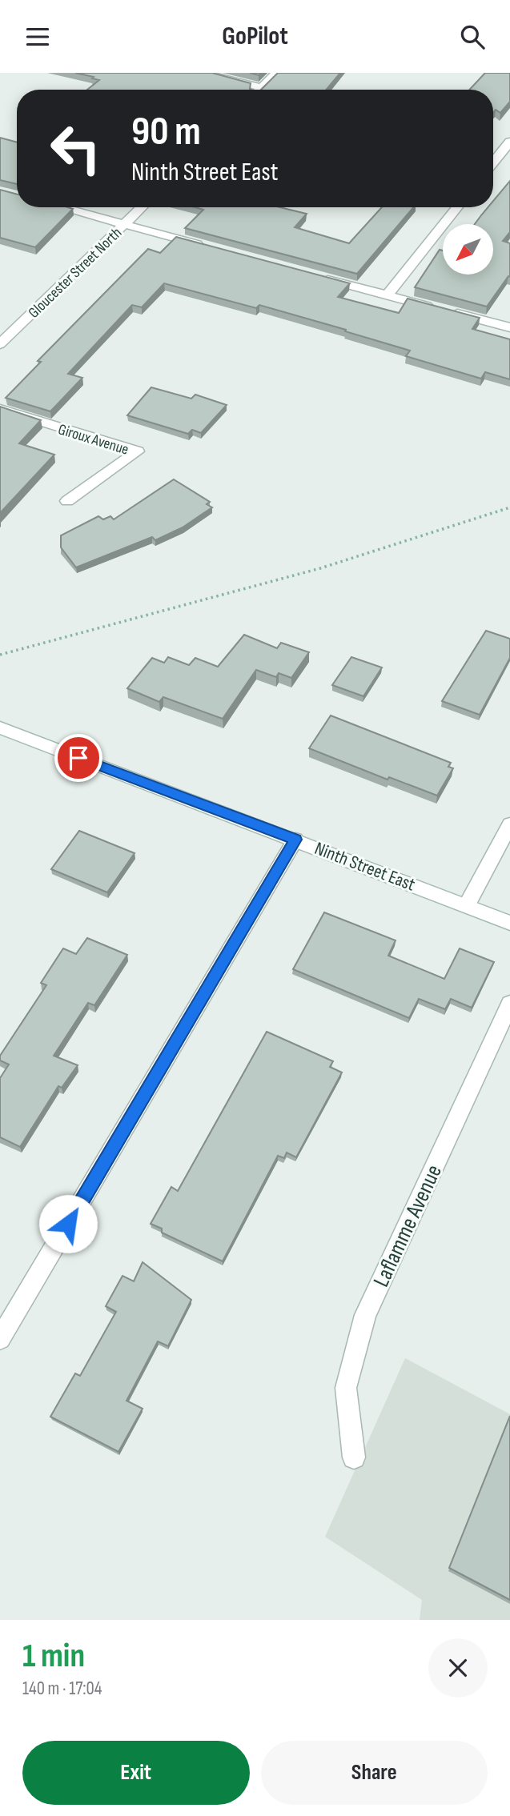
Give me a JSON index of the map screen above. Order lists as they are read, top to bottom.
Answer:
{
  "streets": {
    "street": [
      "Gloucester Street North",
      "Giroux Avenue",
      "Ninth Street East",
      "Laflamme Avenue"
    ]
  },
  "north": "bottom left",
  "page": {
    "header": "GoPilot",
    "turn": ["90 m", "Ninth Street East"],
    "heading": ["1 min", "140 m · 17:04"],
    "buttons": ["Exit", "Share"]
  }
}
